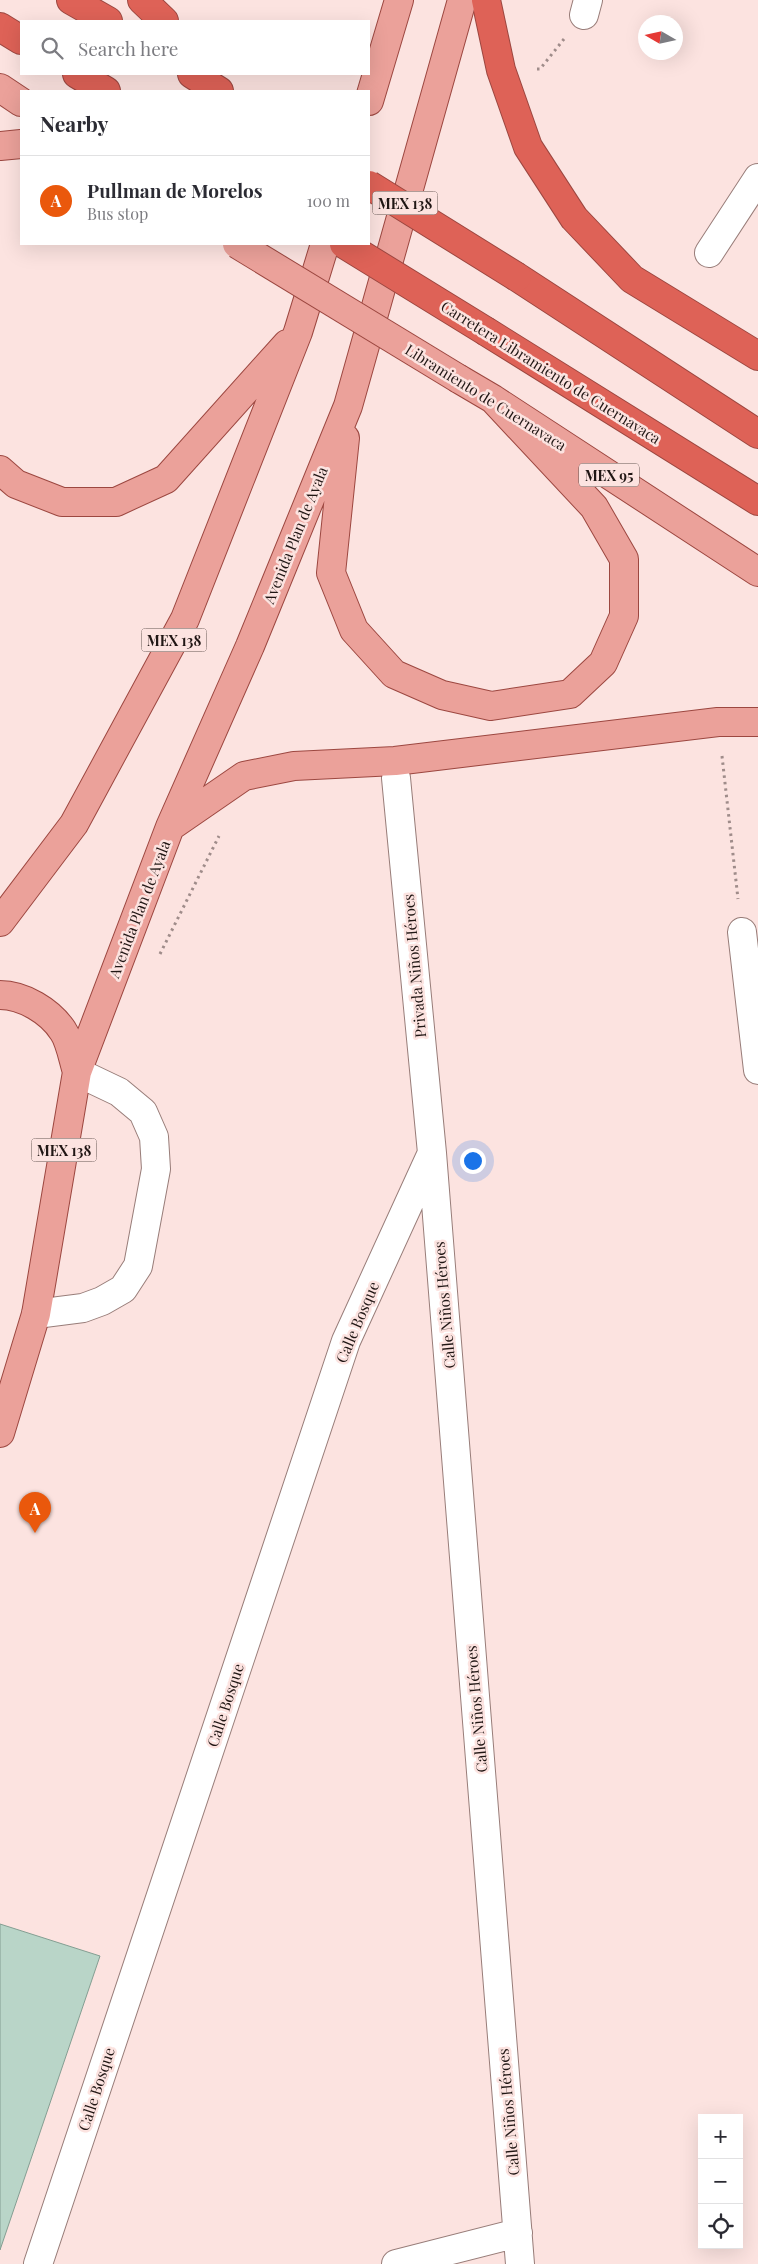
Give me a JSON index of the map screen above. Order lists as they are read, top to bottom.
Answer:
{
  "streets": {
    "highway": ["Carretera Libramiento de Cuernavaca"],
    "main road": [
      "MEX 138",
      "Libramiento de Cuernavaca",
      "MEX 95",
      "Avenida Plan de Ayala"
    ],
    "street": ["Privada Niños Héroes", "Calle Niños Héroes", "Calle Bosque"]
  },
  "crossings": [
    ["MEX 138", "Avenida Plan de Ayala"],
    ["Privada Niños Héroes", "Calle Niños Héroes"],
    ["Privada Niños Héroes", "Calle Bosque"],
    ["Calle Niños Héroes", "Calle Bosque"]
  ],
  "north": "left",
  "page": {
    "search": "Search here",
    "heading": "Nearby",
    "list": [
      {
        "mark": "A",
        "name": "Pullman de Morelos",
        "note": "Bus stop",
        "value": "100 m"
      }
    ],
    "pins": "A",
    "map_buttons": ["+", "−"]
  }
}
